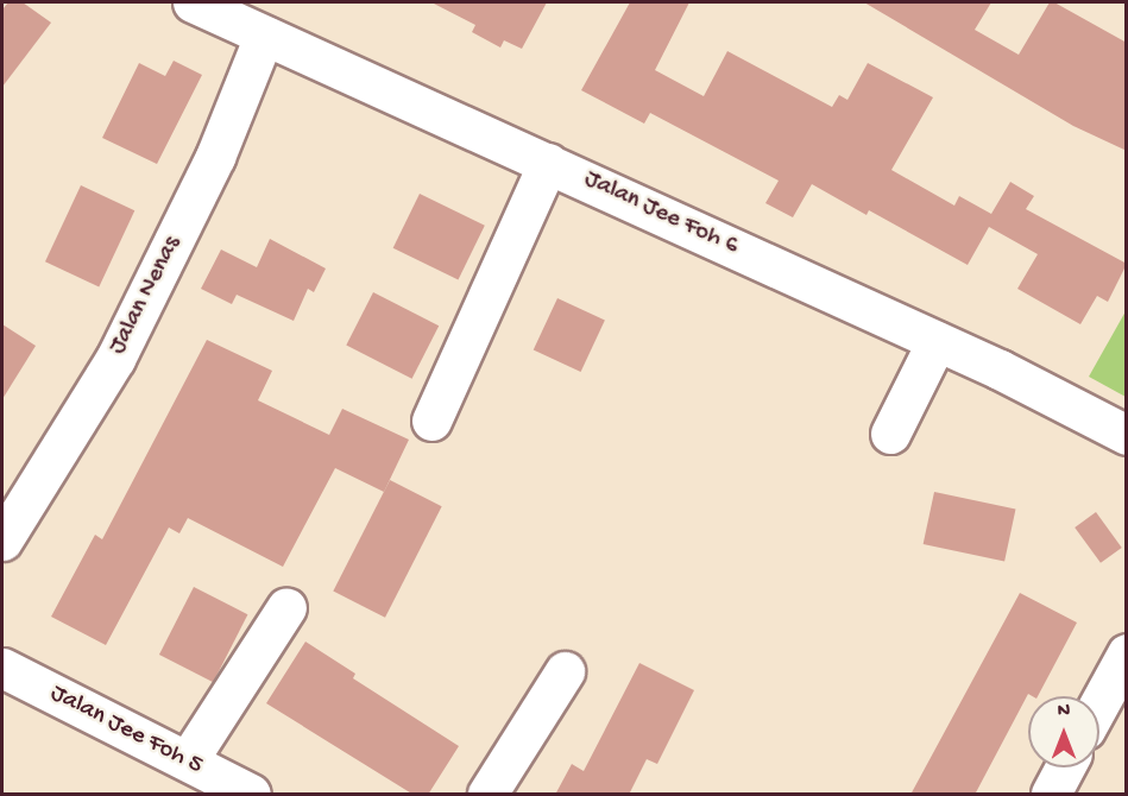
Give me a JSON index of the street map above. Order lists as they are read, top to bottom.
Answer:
{
  "streets": {
    "street": ["Jalan Jee Foh 6", "Jalan Nenas", "Jalan Jee Foh 5"]
  },
  "crossings": [
    ["Jalan Jee Foh 6", "Jalan Nenas"]
  ],
  "north": "top"
}
